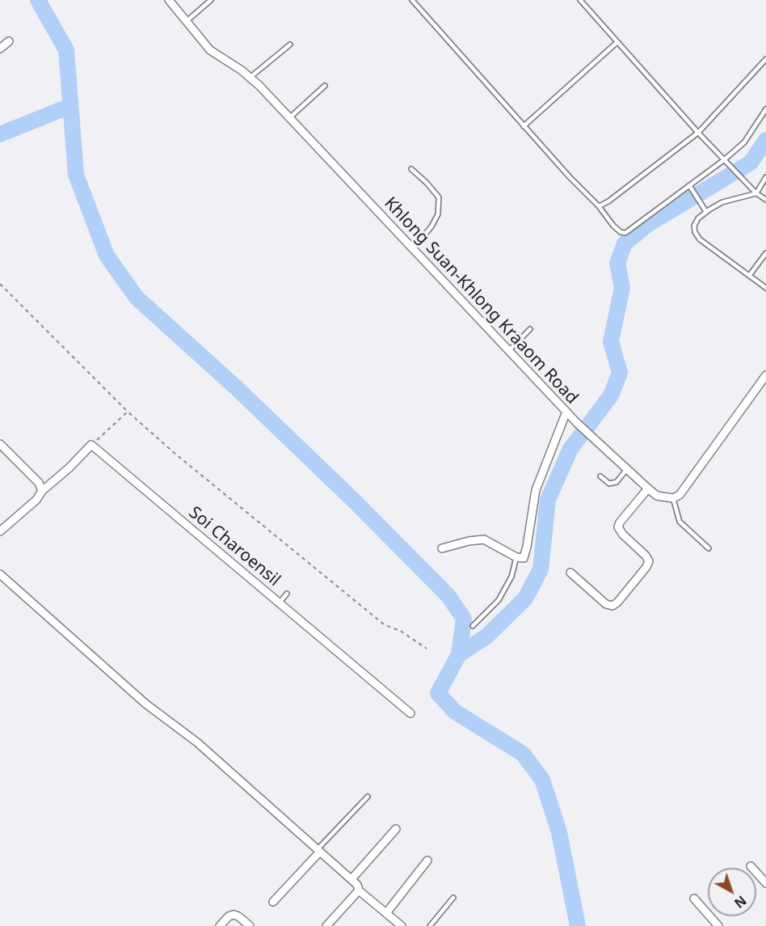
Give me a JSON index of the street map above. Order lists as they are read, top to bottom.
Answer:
{
  "streets": {
    "street": ["Khlong Suan-Khlong Kraaom Road", "Soi Charoensil"]
  },
  "north": "bottom right"
}
